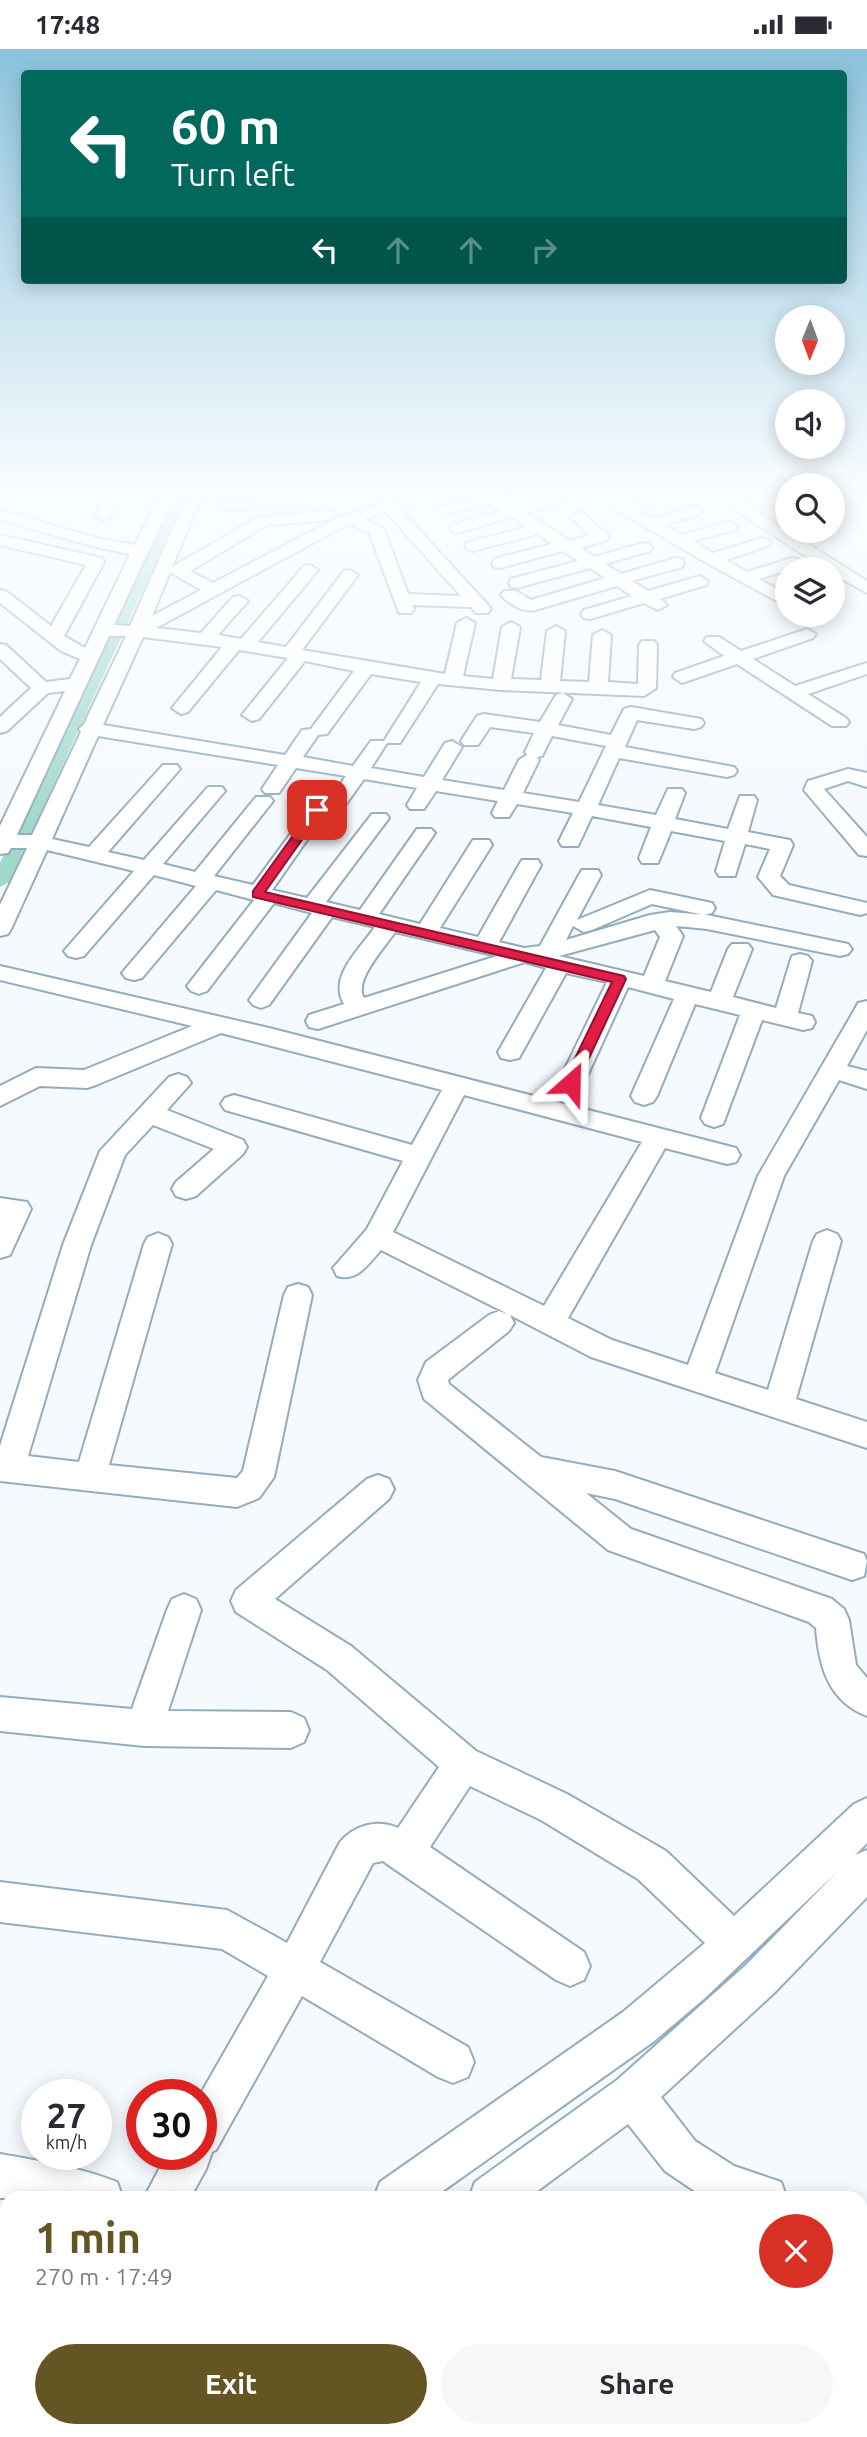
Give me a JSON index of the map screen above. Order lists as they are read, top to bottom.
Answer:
{
  "north": "bottom",
  "page": {
    "status": "17:48",
    "turn": ["60 m", "Turn left"],
    "speed": "27 km/h",
    "limit": "30",
    "heading": ["1 min", "270 m · 17:49"],
    "buttons": ["Exit", "Share"]
  }
}
